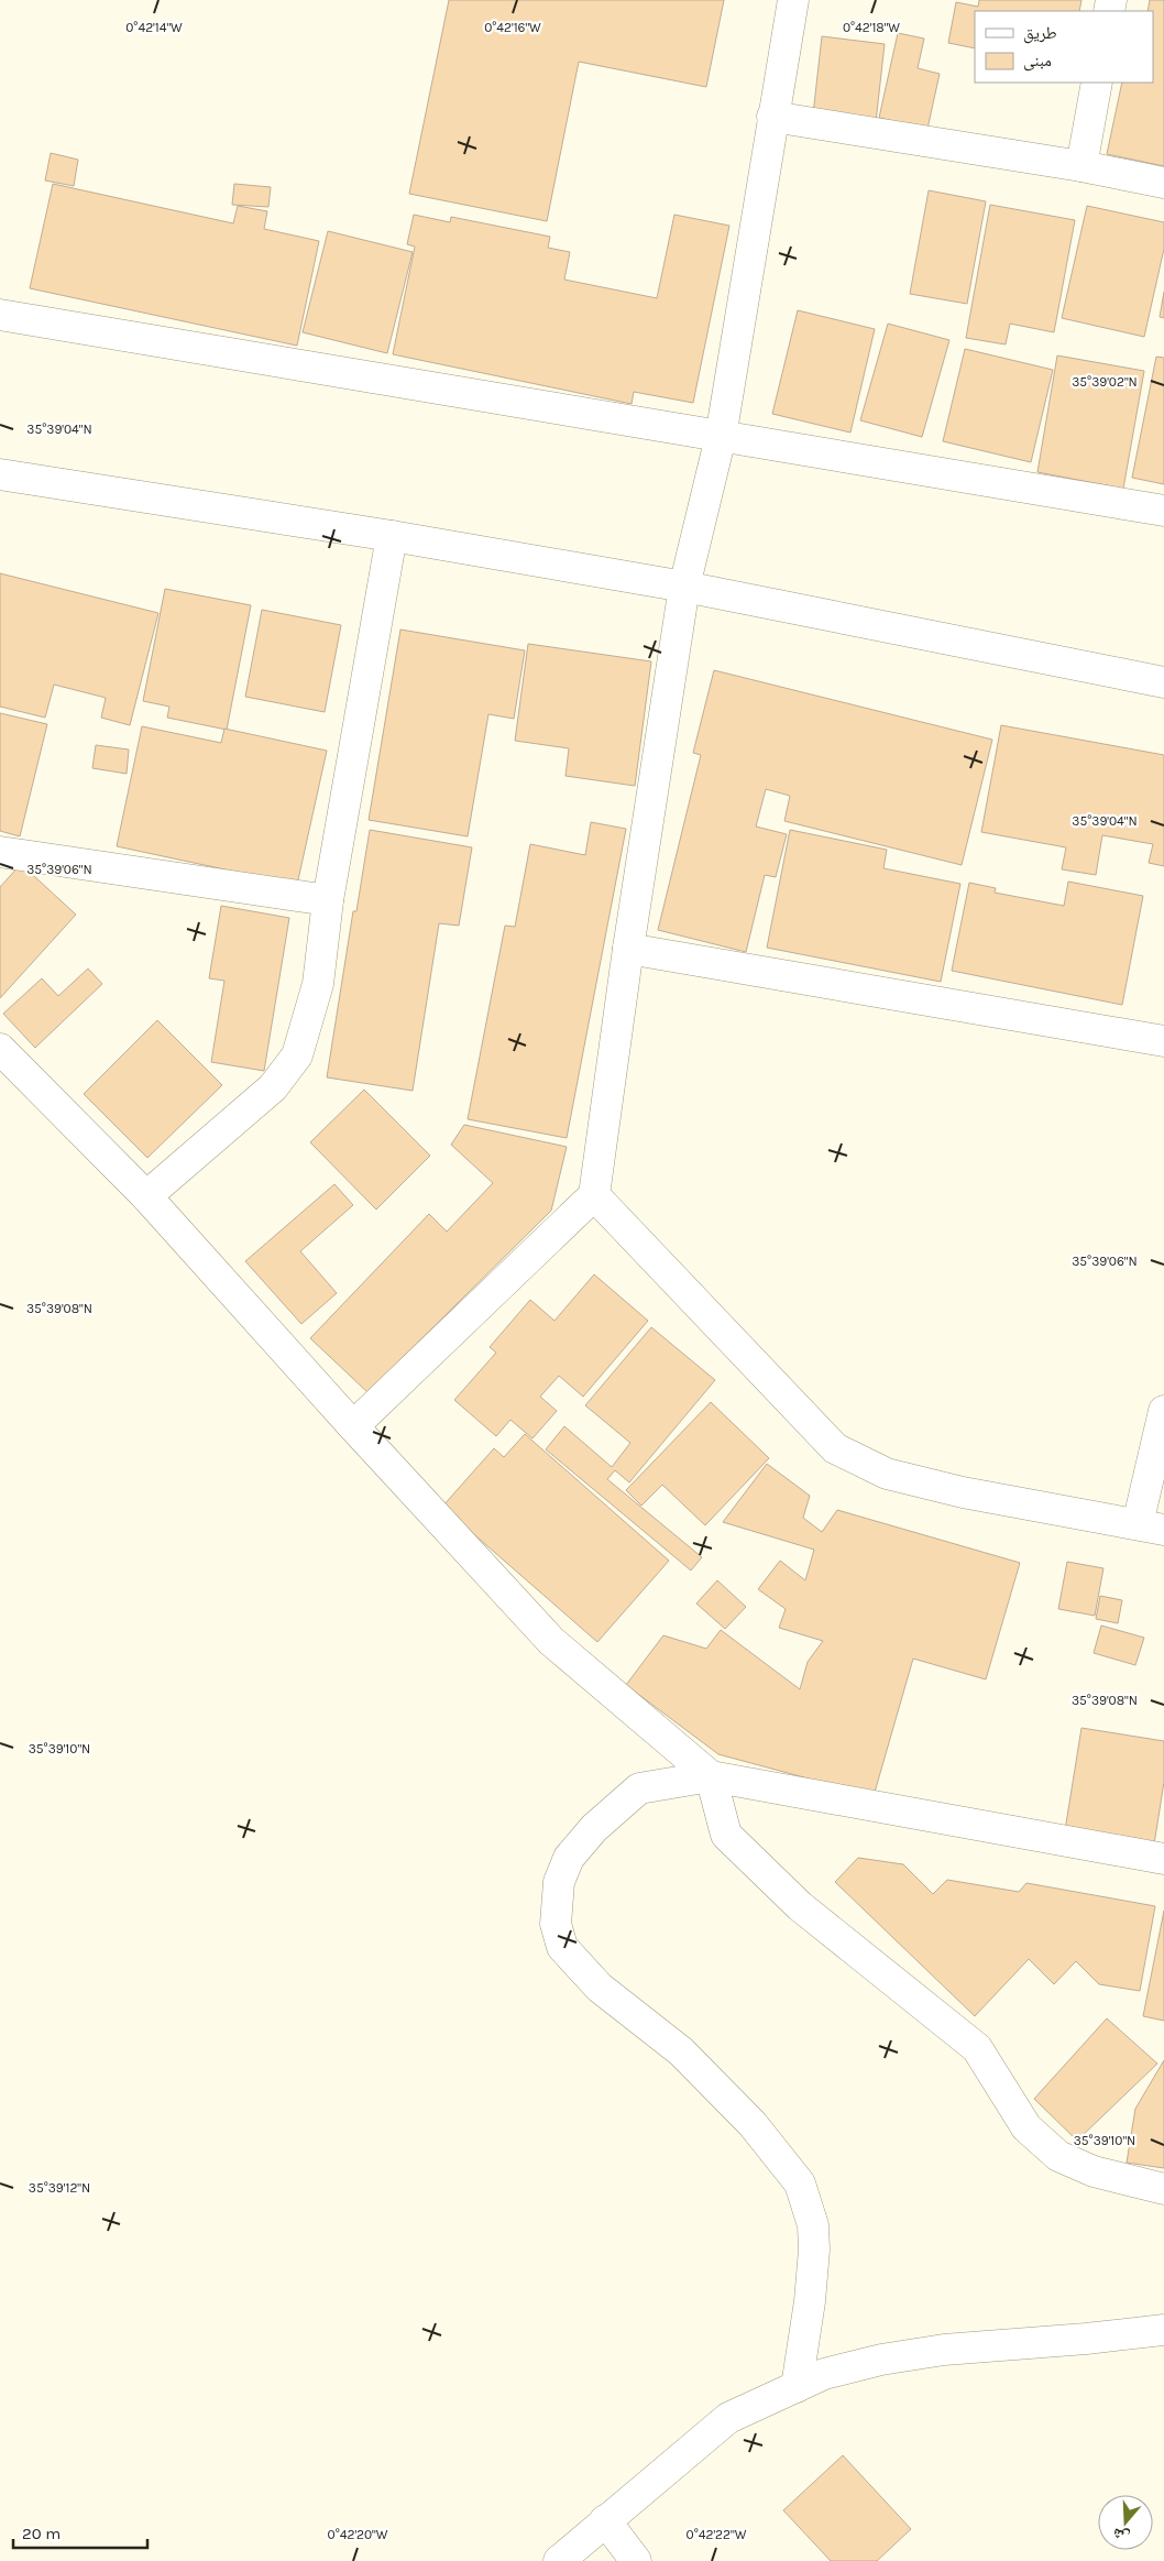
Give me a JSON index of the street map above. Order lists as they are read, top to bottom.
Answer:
{
  "legend": ["طريق", "مبنى"],
  "scale_bar": "20 m",
  "north": "bottom",
  "coordinates": [
    "0°42'16\"W",
    "0°42'18\"W",
    "0°42'14\"W",
    "35°39'02\"N",
    "35°39'04\"N",
    "35°39'06\"N",
    "35°39'08\"N",
    "35°39'10\"N",
    "35°39'12\"N",
    "0°42'20\"W",
    "0°42'22\"W"
  ]
}
